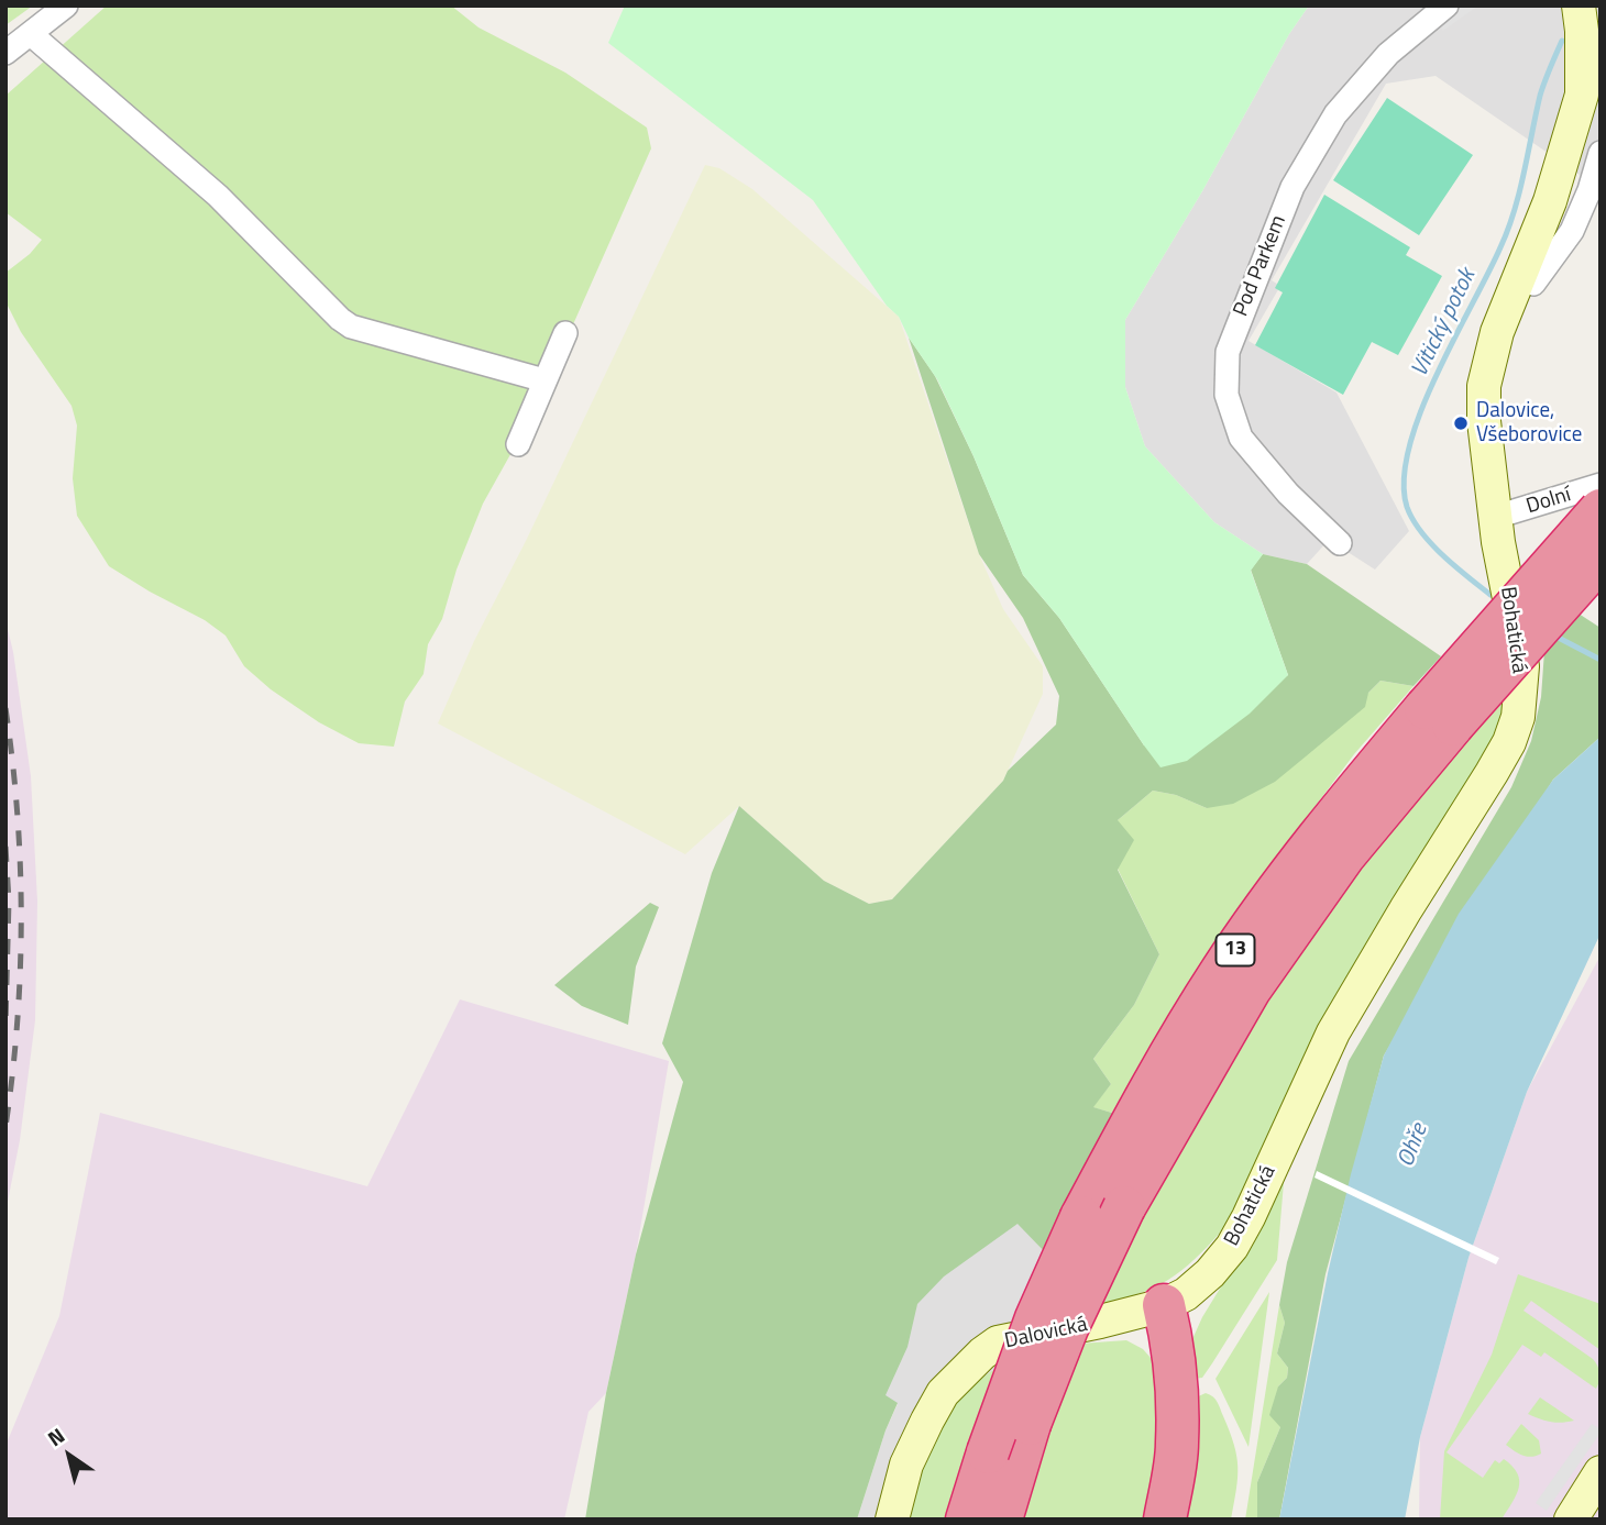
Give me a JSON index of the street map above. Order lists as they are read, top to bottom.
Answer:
{
  "streets": {
    "highway": ["13"],
    "street": [
      "Pod Parkem",
      "Dolní",
      "Bohatická",
      "Dalovická"
    ]
  },
  "crossings": [
    ["Dolní", "Bohatická"],
    ["Bohatická", "Dalovická"]
  ],
  "water": ["Vitický potok", "Ohře"],
  "places": ["Dalovice, Všeborovice"],
  "north": "top left"
}
